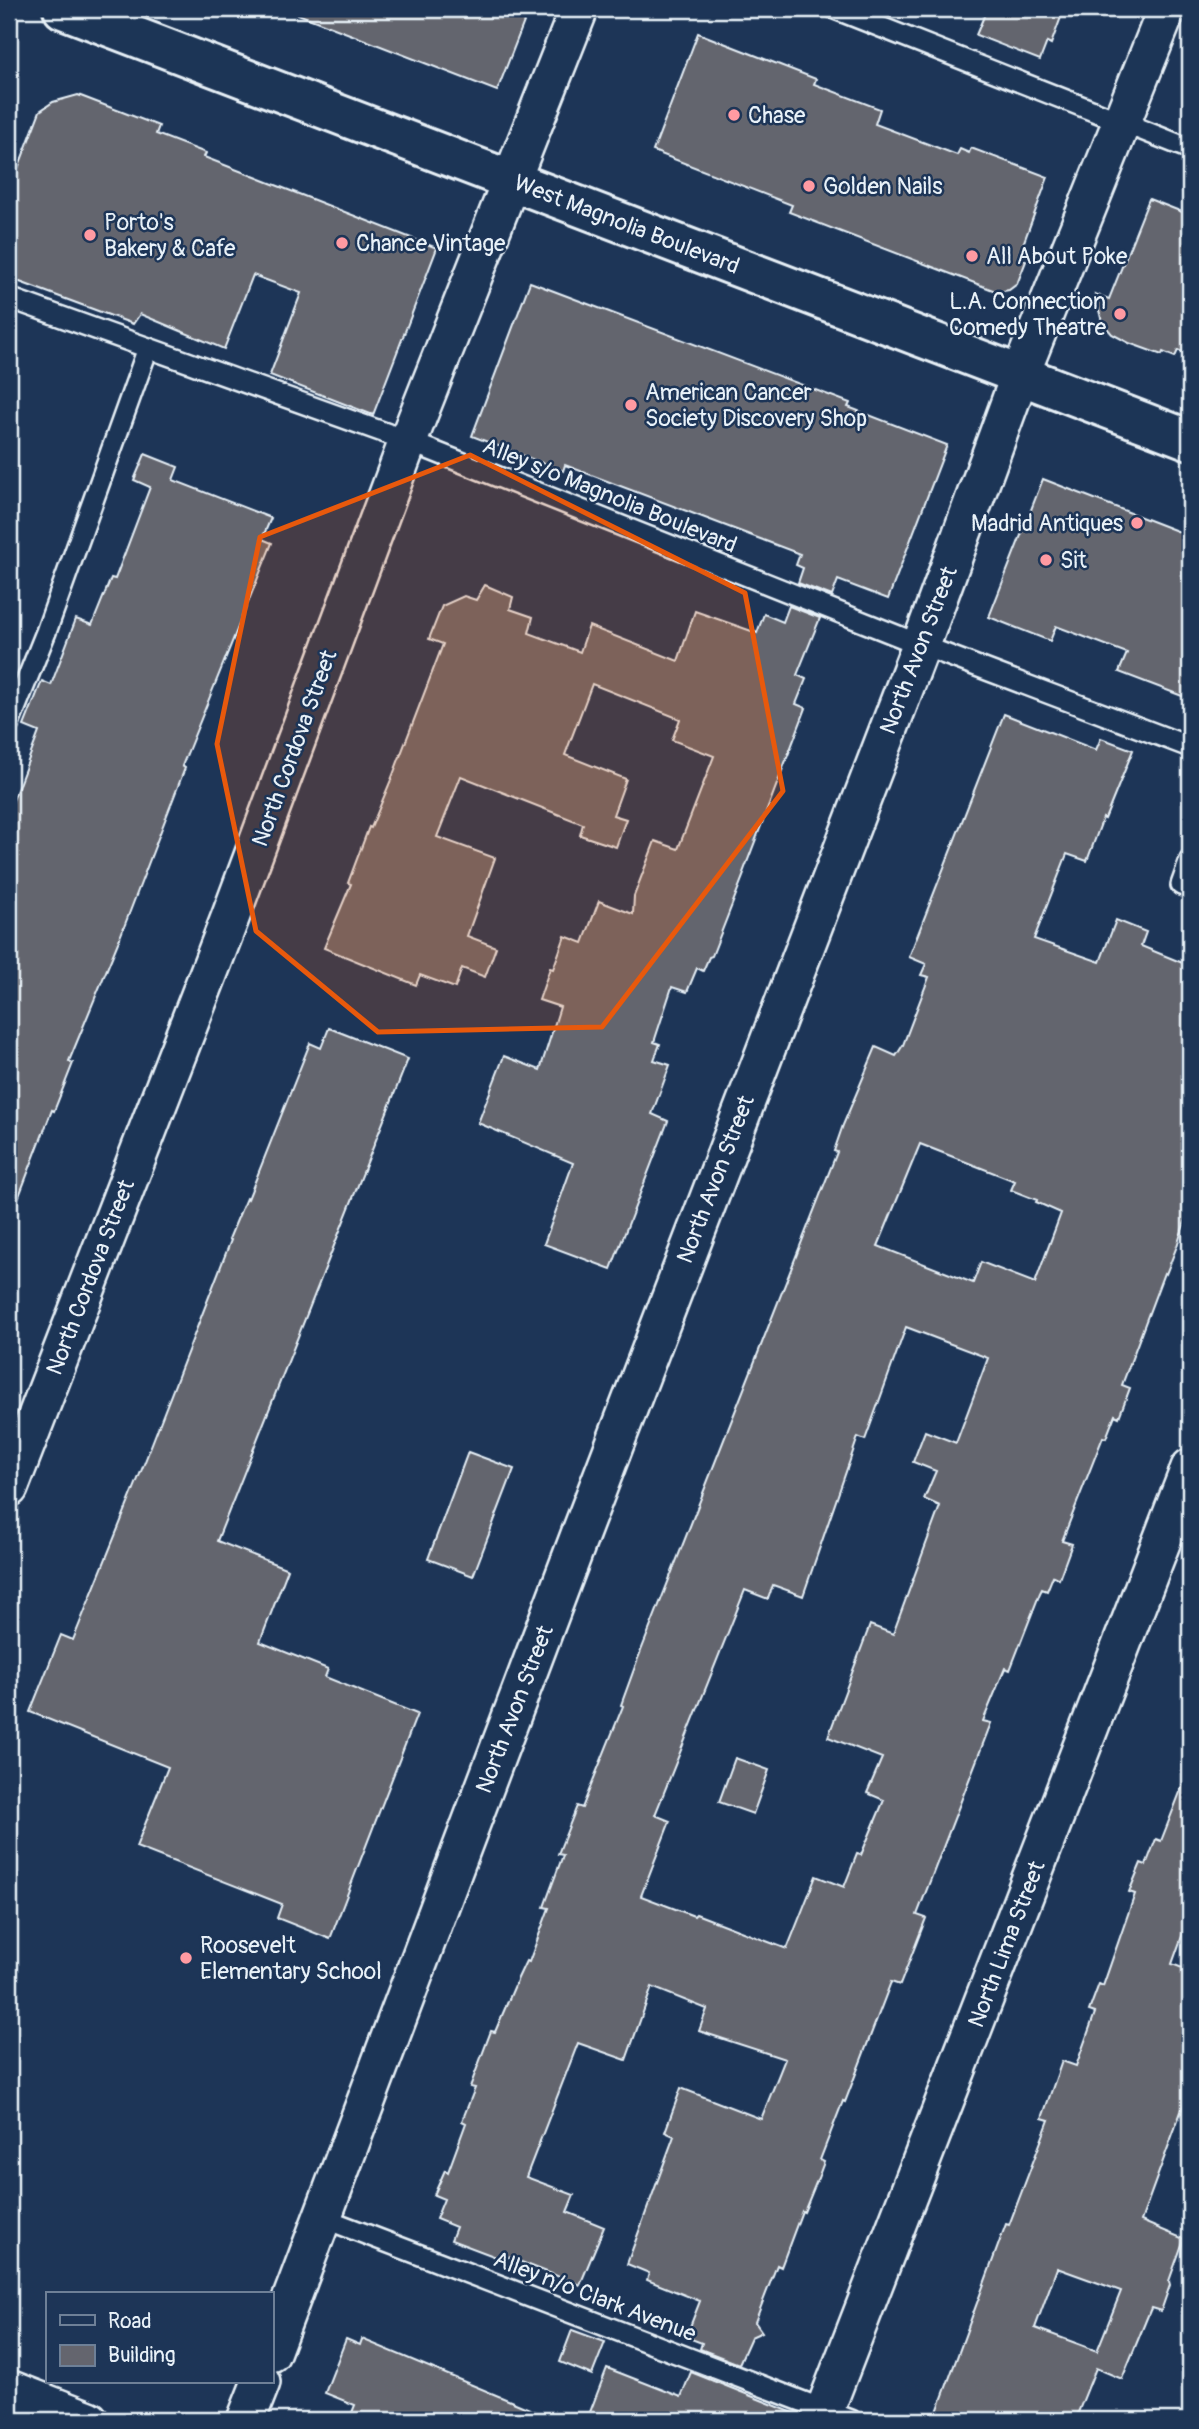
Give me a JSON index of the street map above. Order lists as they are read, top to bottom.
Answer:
{
  "streets": {
    "main road": ["West Magnolia Boulevard"],
    "street": ["North Avon Street", "North Cordova Street", "North Lima Street"],
    "lane": ["Alley s/o Magnolia Boulevard", "Alley n/o Clark Avenue"]
  },
  "crossings": [
    ["West Magnolia Boulevard", "North Avon Street"],
    ["West Magnolia Boulevard", "North Cordova Street"],
    ["Alley s/o Magnolia Boulevard", "North Avon Street"],
    ["Alley s/o Magnolia Boulevard", "North Cordova Street"],
    ["North Avon Street", "Alley n/o Clark Avenue"],
    ["North Lima Street", "Alley n/o Clark Avenue"]
  ],
  "places": [
    "Chase",
    "Golden Nails",
    "Porto's Bakery & Cafe",
    "Chance Vintage",
    "All About Poke",
    "L.A. Connection Comedy Theatre",
    "American Cancer Society Discovery Shop",
    "Madrid Antiques",
    "Sit",
    "Roosevelt Elementary School"
  ],
  "legend": ["Road", "Building"]
}
